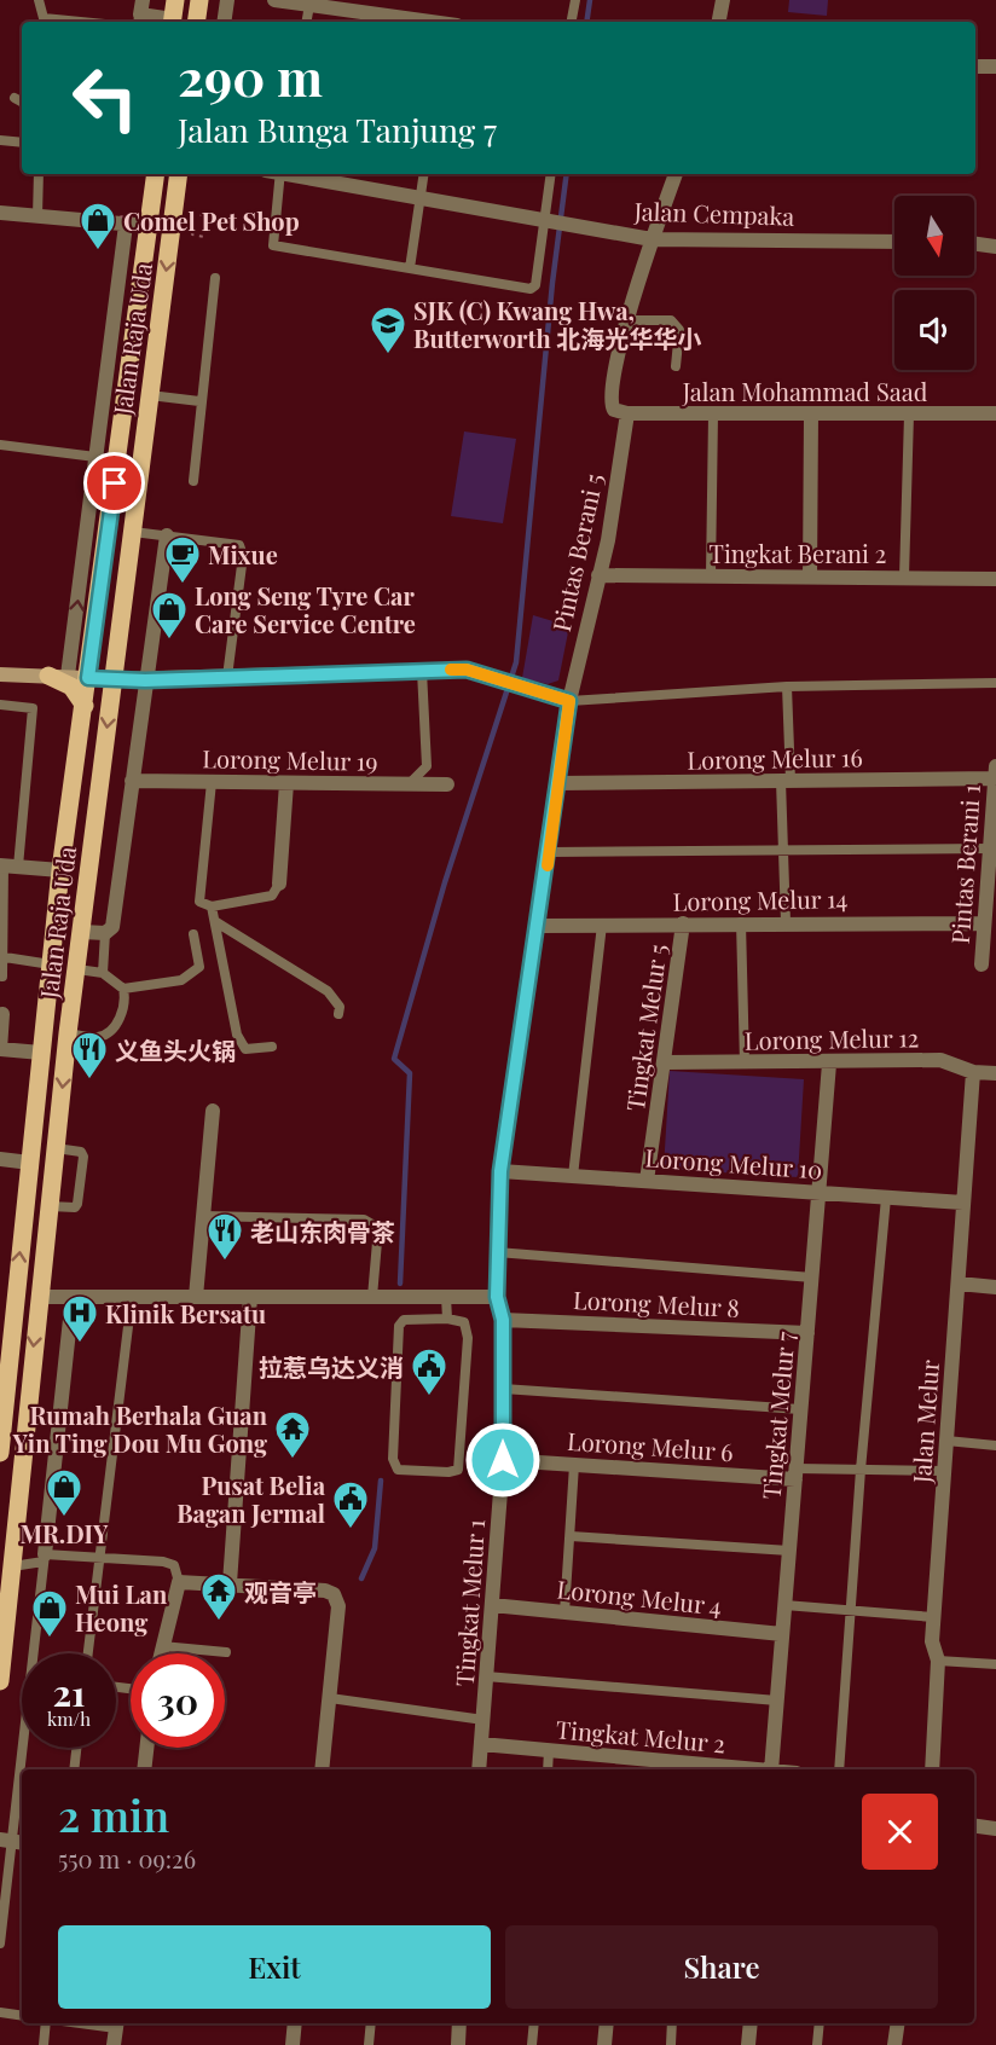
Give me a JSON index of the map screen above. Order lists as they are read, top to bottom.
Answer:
{
  "streets": {
    "main road": ["Jalan Raja Uda"],
    "street": [
      "Jalan Cempaka",
      "Jalan Mohammad Saad",
      "Pintas Berani 5",
      "Tingkat Berani 2",
      "Lorong Melur 16",
      "Lorong Melur 19",
      "Pintas Berani 1",
      "Lorong Melur 14",
      "Tingkat Melur 5",
      "Lorong Melur 12",
      "Lorong Melur 10",
      "Lorong Melur 8",
      "Tingkat Melur 7",
      "Jalan Melur",
      "Lorong Melur 6",
      "Lorong Melur 4",
      "Tingkat Melur 1",
      "Tingkat Melur 2"
    ]
  },
  "crossings": [
    ["Jalan Cempaka", "Pintas Berani 5"],
    ["Jalan Mohammad Saad", "Pintas Berani 5"],
    ["Pintas Berani 5", "Tingkat Berani 2"],
    ["Pintas Berani 5", "Tingkat Melur 1"],
    ["Lorong Melur 16", "Pintas Berani 1"],
    ["Lorong Melur 16", "Tingkat Melur 1"],
    ["Pintas Berani 1", "Lorong Melur 14"],
    ["Lorong Melur 14", "Tingkat Melur 5"],
    ["Lorong Melur 14", "Tingkat Melur 1"],
    ["Tingkat Melur 5", "Lorong Melur 12"],
    ["Tingkat Melur 5", "Lorong Melur 10"],
    ["Lorong Melur 12", "Tingkat Melur 7"],
    ["Lorong Melur 12", "Jalan Melur"],
    ["Lorong Melur 10", "Tingkat Melur 7"],
    ["Lorong Melur 10", "Jalan Melur"],
    ["Lorong Melur 10", "Tingkat Melur 1"],
    ["Lorong Melur 8", "Tingkat Melur 7"],
    ["Lorong Melur 8", "Tingkat Melur 1"],
    ["Tingkat Melur 7", "Lorong Melur 6"],
    ["Tingkat Melur 7", "Lorong Melur 4"],
    ["Lorong Melur 6", "Tingkat Melur 1"],
    ["Lorong Melur 4", "Tingkat Melur 1"],
    ["Tingkat Melur 1", "Tingkat Melur 2"]
  ],
  "places": {
    "shop": [
      "Comel Pet Shop",
      "Long Seng Tyre Car Care Service Centre",
      "MR.DIY",
      "Mui Lan Heong"
    ],
    "school or university": ["SJK (C) Kwang Hwa, Butterworth 北海光华华小"],
    "cafe": ["Mixue"],
    "restaurant": ["义鱼头火锅", "老山东肉骨茶"],
    "hospital": ["Klinik Bersatu"],
    "public building": ["拉惹乌达义消", "Pusat Belia Bagan Jermal"],
    "temple": ["Rumah Berhala Guan Yin Ting Dou Mu Gong", "观音亭"]
  },
  "north": "bottom",
  "page": {
    "turn": ["290 m", "Jalan Bunga Tanjung 7"],
    "speed": "21 km/h",
    "limit": "30",
    "heading": ["2 min", "550 m · 09:26"],
    "buttons": ["Exit", "Share"]
  }
}
